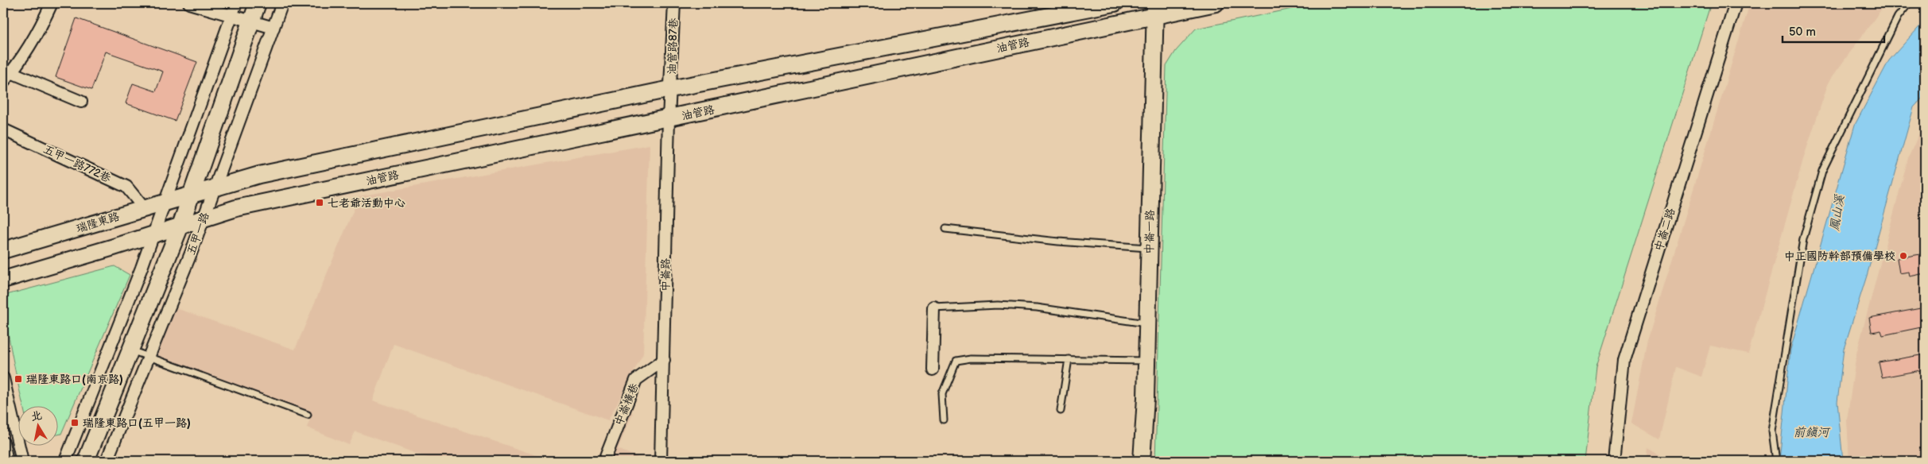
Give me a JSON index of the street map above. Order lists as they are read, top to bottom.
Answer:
{
  "streets": {
    "street": [
      "油管路",
      "油管路87巷",
      "五甲一路772巷",
      "瑞隆東路",
      "中崙二路",
      "中崙一路",
      "五甲一路",
      "中崙路",
      "中崙橫巷"
    ]
  },
  "crossings": [
    ["油管路", "油管路87巷"],
    ["油管路", "瑞隆東路"],
    ["油管路", "中崙一路"],
    ["油管路", "五甲一路"],
    ["油管路", "中崙路"],
    ["油管路87巷", "中崙路"],
    ["五甲一路772巷", "瑞隆東路"],
    ["瑞隆東路", "五甲一路"],
    ["中崙路", "中崙橫巷"]
  ],
  "water": ["鳳山溪", "前鎮河"],
  "places": {
    "transit": ["七老爺活動中心", "瑞隆東路口(南京路)", "瑞隆東路口(五甲一路)"],
    "other": ["中正國防幹部預備學校"]
  },
  "scale_bar": "50 m",
  "north": "top"
}
